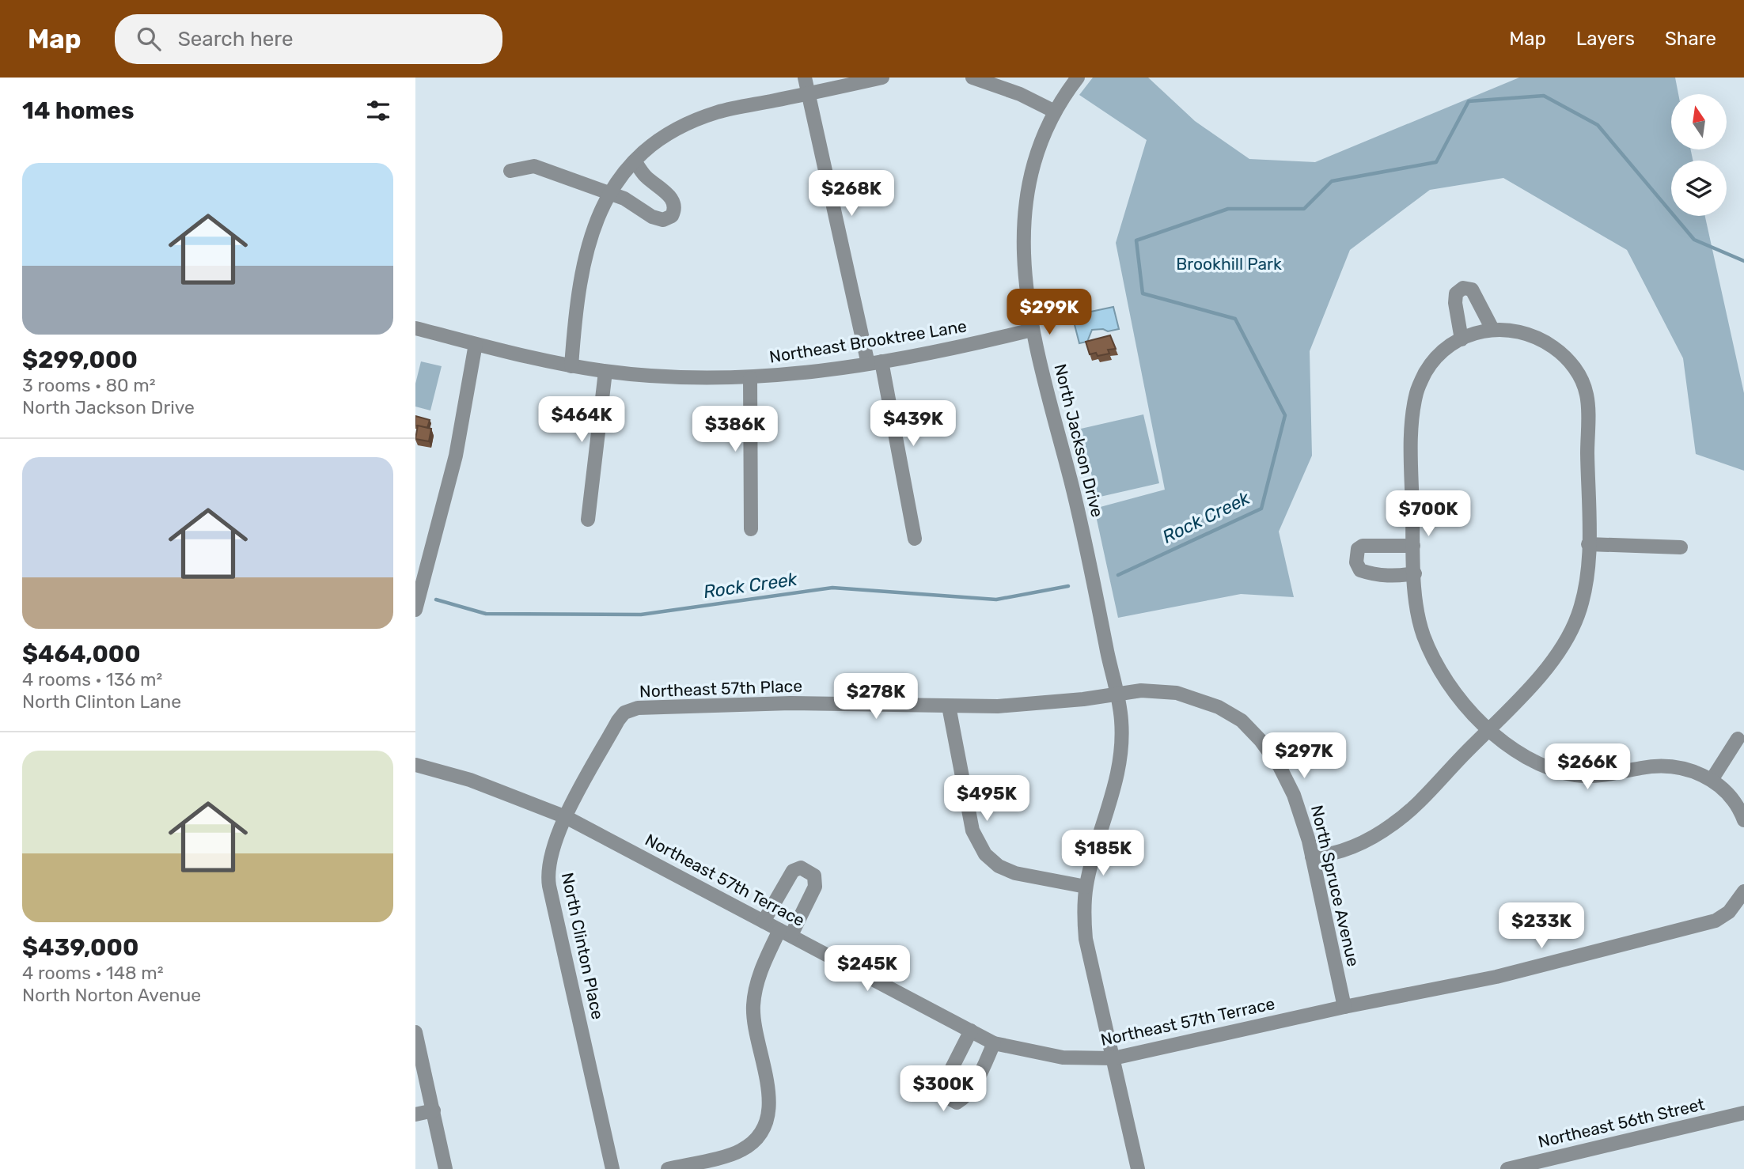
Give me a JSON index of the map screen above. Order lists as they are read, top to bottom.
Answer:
{
  "streets": {
    "street": [
      "Northeast Brooktree Lane",
      "North Jackson Drive",
      "Northeast 57th Place",
      "Northeast 57th Terrace",
      "North Spruce Avenue",
      "North Clinton Place",
      "Northeast 56th Street"
    ]
  },
  "crossings": [
    ["Northeast Brooktree Lane", "North Jackson Drive"],
    ["North Jackson Drive", "Northeast 57th Place"],
    ["North Jackson Drive", "Northeast 57th Terrace"],
    ["North Jackson Drive", "North Spruce Avenue"],
    ["Northeast 57th Place", "North Spruce Avenue"],
    ["Northeast 57th Place", "North Clinton Place"],
    ["Northeast 57th Terrace", "North Spruce Avenue"],
    ["Northeast 57th Terrace", "North Clinton Place"]
  ],
  "water": ["Rock Creek"],
  "parks": ["Brookhill Park"],
  "north": "top",
  "page": {
    "header": "Map",
    "search": "Search here",
    "nav": ["Map", "Layers", "Share"],
    "heading": "14 homes",
    "list": [
      {
        "name": "$299,000",
        "note": "3 rooms · 80 m² · North Jackson Drive"
      },
      {
        "name": "$464,000",
        "note": "4 rooms · 136 m² · North Clinton Lane"
      },
      {
        "name": "$439,000",
        "note": "4 rooms · 148 m² · North Norton Avenue"
      }
    ],
    "price": [
      "$268K",
      "$299K",
      "$464K",
      "$439K",
      "$386K",
      "$700K",
      "$278K",
      "$297K",
      "$266K",
      "$495K",
      "$185K",
      "$233K",
      "$245K",
      "$300K"
    ]
  }
}
